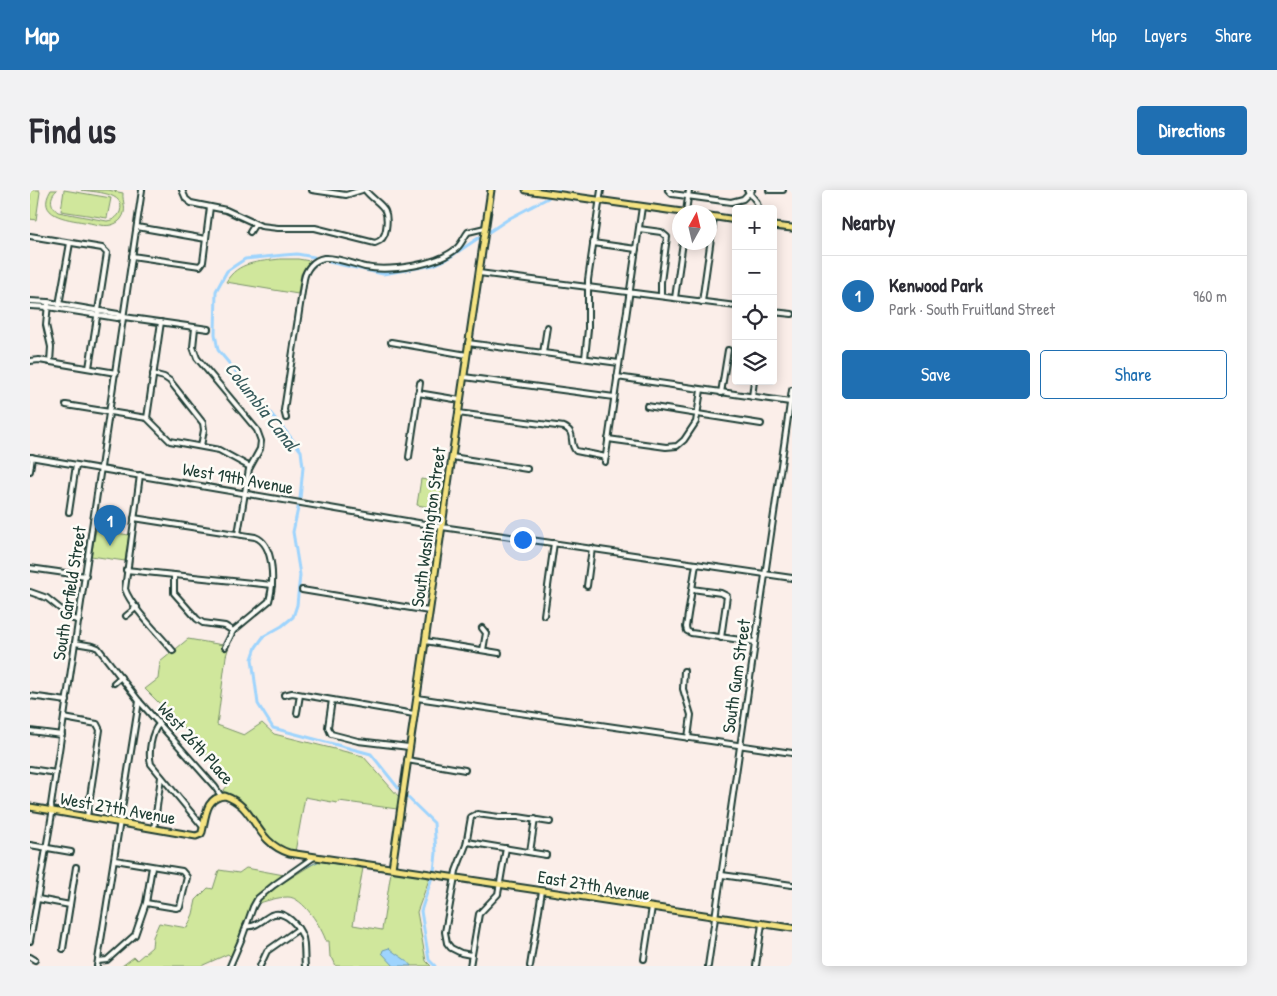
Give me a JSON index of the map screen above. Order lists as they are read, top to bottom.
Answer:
{
  "streets": {
    "main road": [
      "South Washington Street",
      "West 26th Place",
      "West 27th Avenue",
      "East 27th Avenue"
    ],
    "street": ["West 19th Avenue", "South Garfield Street", "South Gum Street"]
  },
  "crossings": [
    ["West 19th Avenue", "South Washington Street"],
    ["West 19th Avenue", "South Garfield Street"],
    ["West 19th Avenue", "South Gum Street"],
    ["South Washington Street", "East 27th Avenue"],
    ["South Garfield Street", "West 26th Place"],
    ["South Garfield Street", "West 27th Avenue"],
    ["South Gum Street", "East 27th Avenue"]
  ],
  "water": ["Columbia Canal"],
  "north": "top",
  "page": {
    "header": "Map",
    "nav": ["Map", "Layers", "Share"],
    "buttons": [
      "Directions",
      ["Save", "Share"]
    ],
    "title": "Find us",
    "heading": "Nearby",
    "map_buttons": ["+", "−"],
    "list": [
      {
        "mark": "1",
        "name": "Kenwood Park",
        "note": "Park · South Fruitland Street",
        "value": "960 m"
      }
    ],
    "pins": "1"
  }
}
